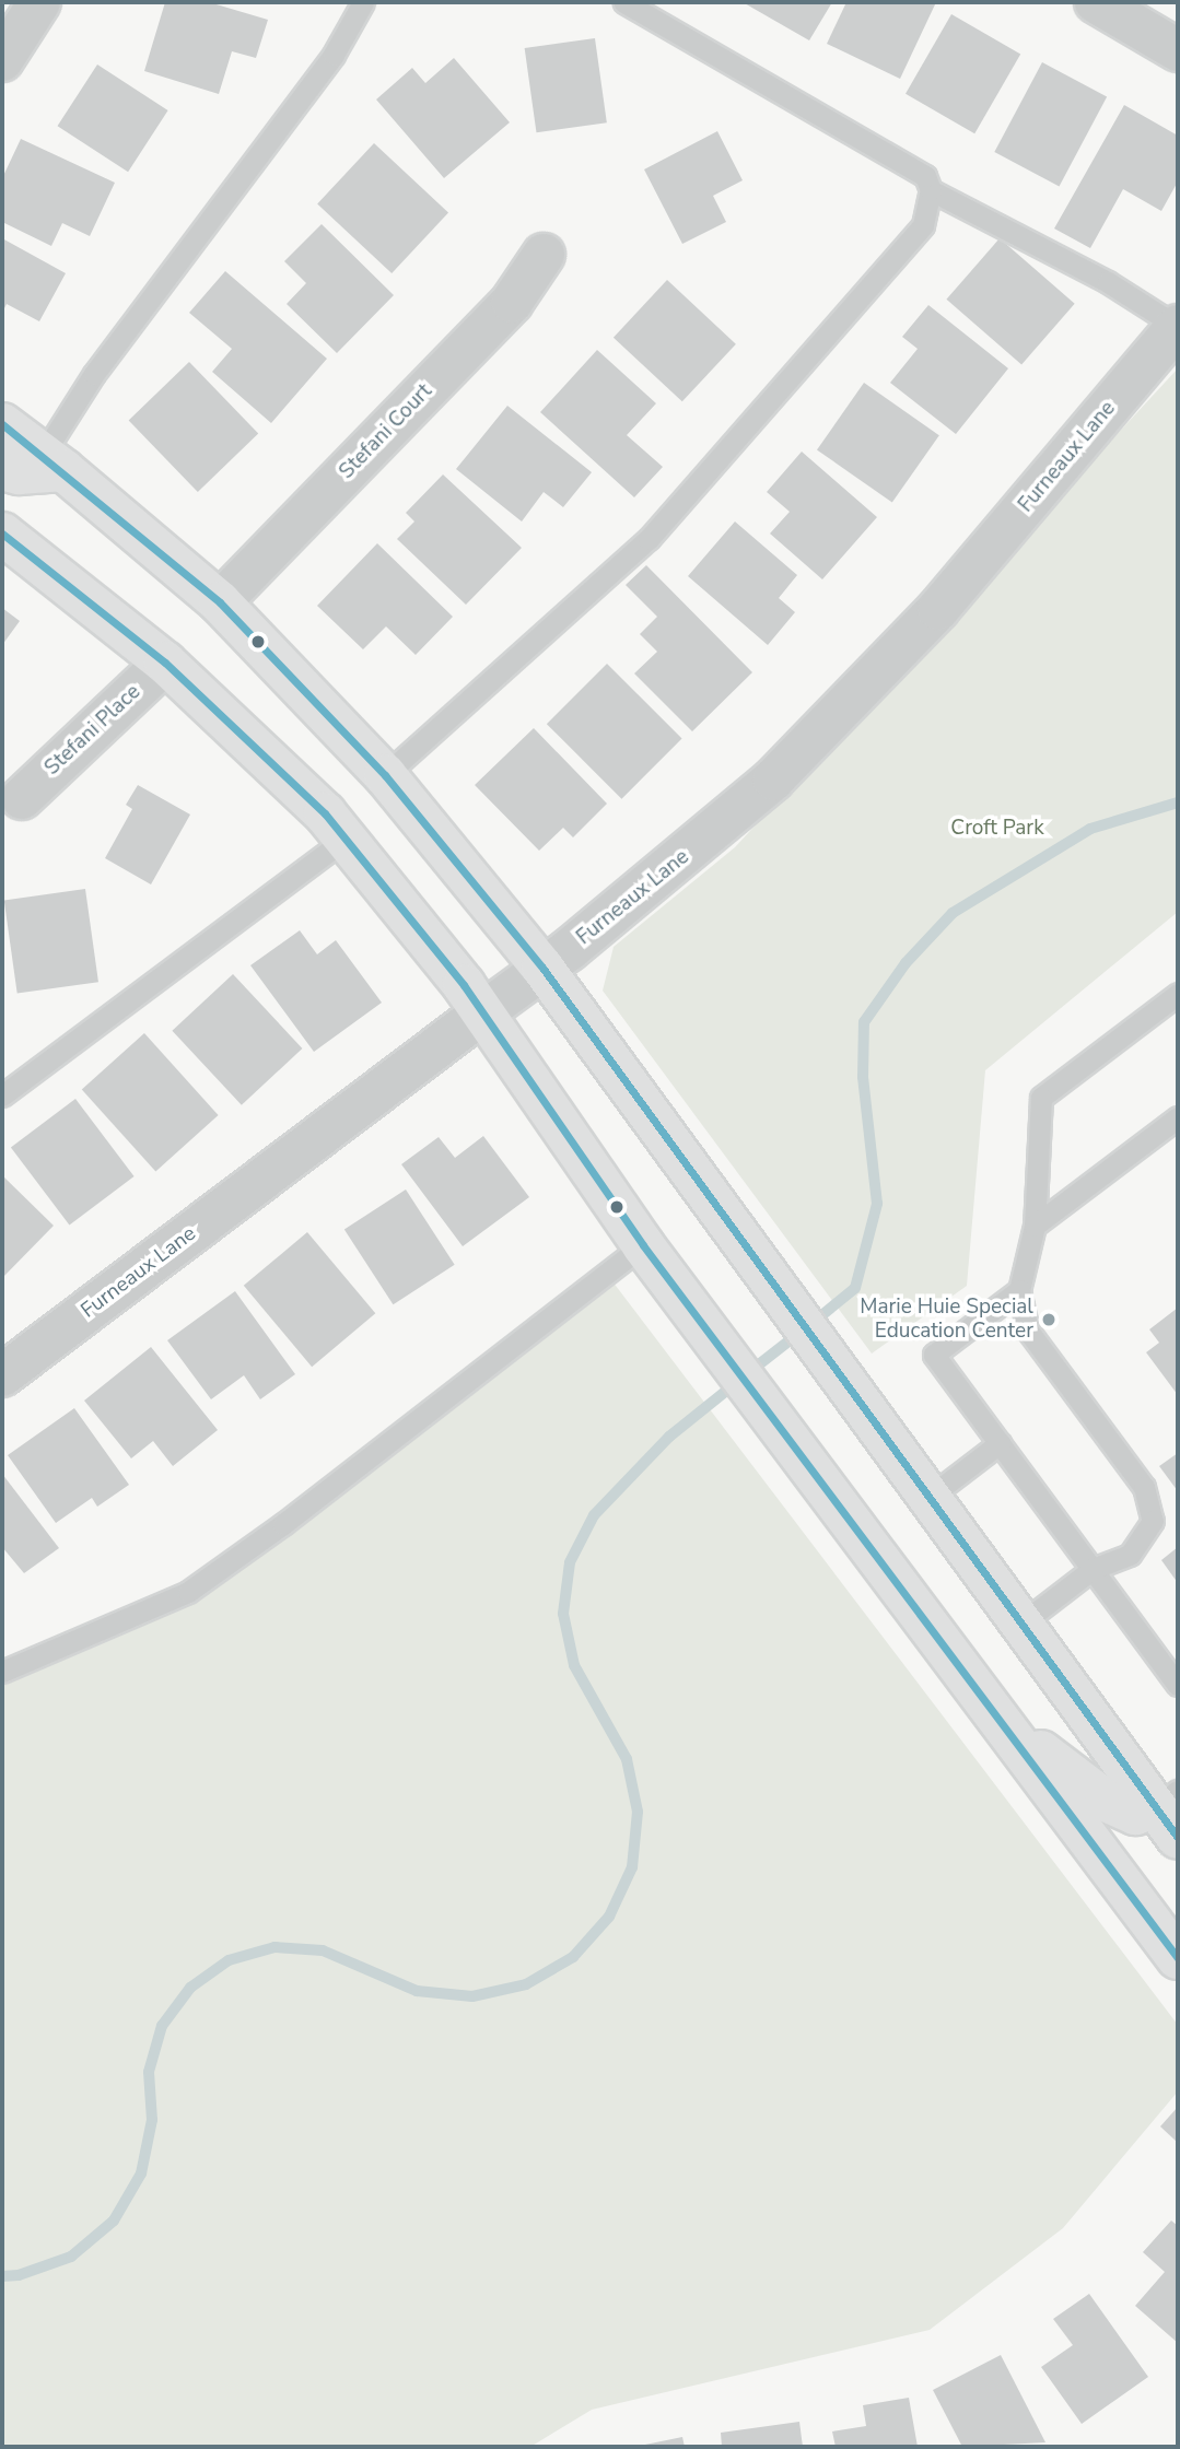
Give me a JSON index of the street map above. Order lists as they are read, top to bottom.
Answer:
{
  "streets": {
    "street": ["Stefani Court", "Furneaux Lane", "Stefani Place"]
  },
  "parks": ["Croft Park"],
  "places": ["Marie Huie Special Education Center"]
}
